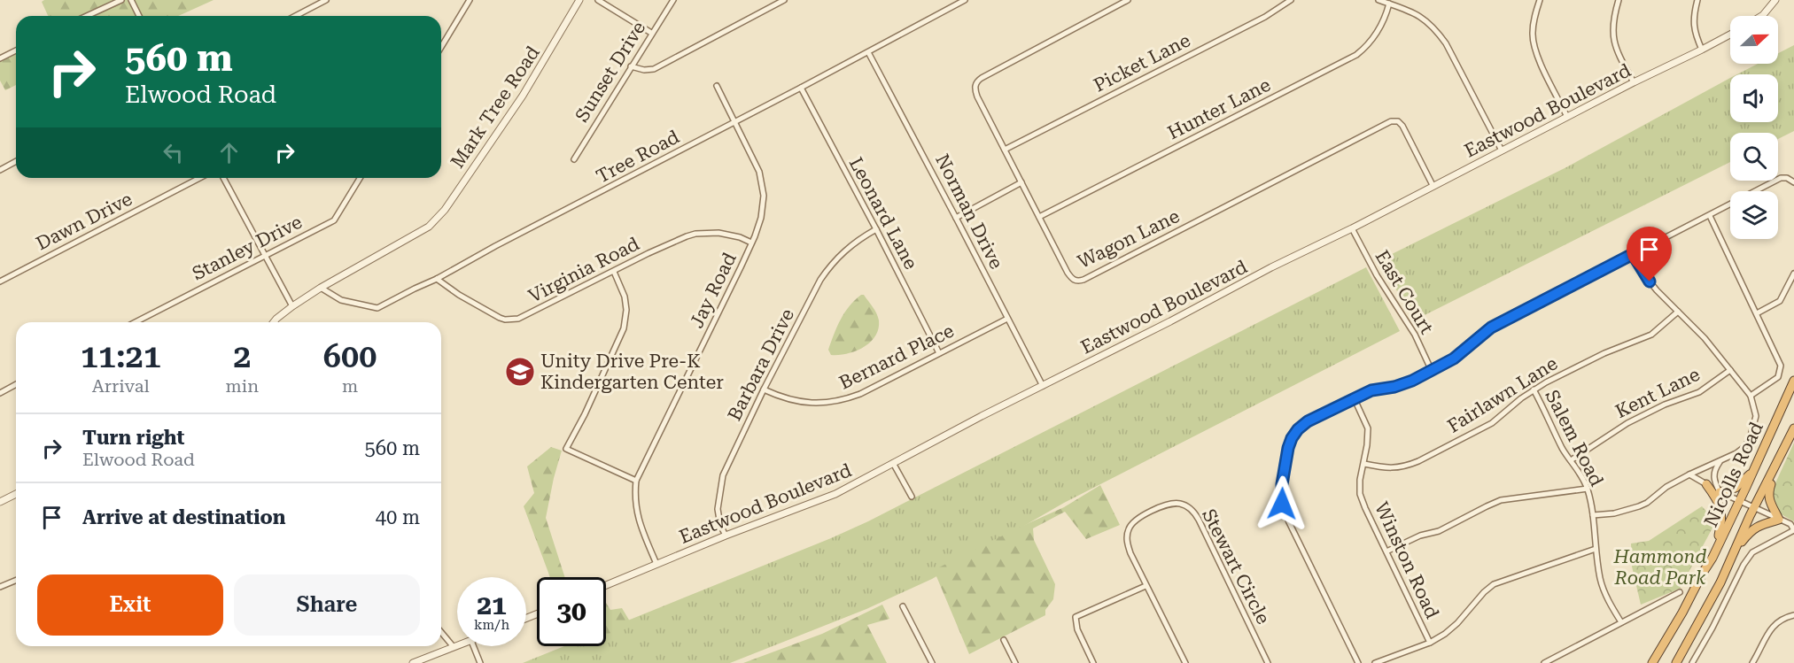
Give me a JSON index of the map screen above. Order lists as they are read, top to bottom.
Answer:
{
  "streets": {
    "highway": ["Nicolls Road"],
    "street": [
      "Picket Lane",
      "Sunset Drive",
      "Mark Tree Road",
      "Hunter Lane",
      "Eastwood Boulevard",
      "Tree Road",
      "Norman Drive",
      "Leonard Lane",
      "Dawn Drive",
      "Wagon Lane",
      "Stanley Drive",
      "Virginia Road",
      "Jay Road",
      "East Court",
      "Bernard Place",
      "Barbara Drive",
      "Kent Lane",
      "Fairlawn Lane",
      "Salem Road",
      "Winston Road",
      "Stewart Circle"
    ]
  },
  "crossings": [
    ["Picket Lane", "Wagon Lane"],
    ["Mark Tree Road", "Tree Road"],
    ["Hunter Lane", "Wagon Lane"],
    ["Eastwood Boulevard", "Norman Drive"],
    ["Eastwood Boulevard", "Wagon Lane"],
    ["Eastwood Boulevard", "Jay Road"],
    ["Eastwood Boulevard", "East Court"],
    ["Eastwood Boulevard", "Barbara Drive"],
    ["Tree Road", "Norman Drive"],
    ["Tree Road", "Leonard Lane"],
    ["Tree Road", "Virginia Road"],
    ["Tree Road", "Jay Road"],
    ["Norman Drive", "Bernard Place"],
    ["Leonard Lane", "Bernard Place"],
    ["Leonard Lane", "Barbara Drive"],
    ["Virginia Road", "Jay Road"],
    ["Bernard Place", "Barbara Drive"],
    ["Kent Lane", "Salem Road"],
    ["Fairlawn Lane", "Salem Road"],
    ["Fairlawn Lane", "Winston Road"]
  ],
  "parks": ["Hammond Road Park"],
  "places": {
    "school or university": ["Unity Drive Pre-K Kindergarten Center"]
  },
  "north": "right",
  "page": {
    "turn": ["560 m", "Elwood Road"],
    "eta": [
      "11:21",
      "Arrival",
      "2",
      "min",
      "600",
      "m"
    ],
    "list": [
      {
        "name": "Turn right",
        "note": "Elwood Road",
        "value": "560 m"
      },
      {
        "name": "Arrive at destination",
        "value": "40 m"
      }
    ],
    "buttons": ["Exit", "Share"],
    "speed": "21 km/h",
    "limit": "30"
  }
}
